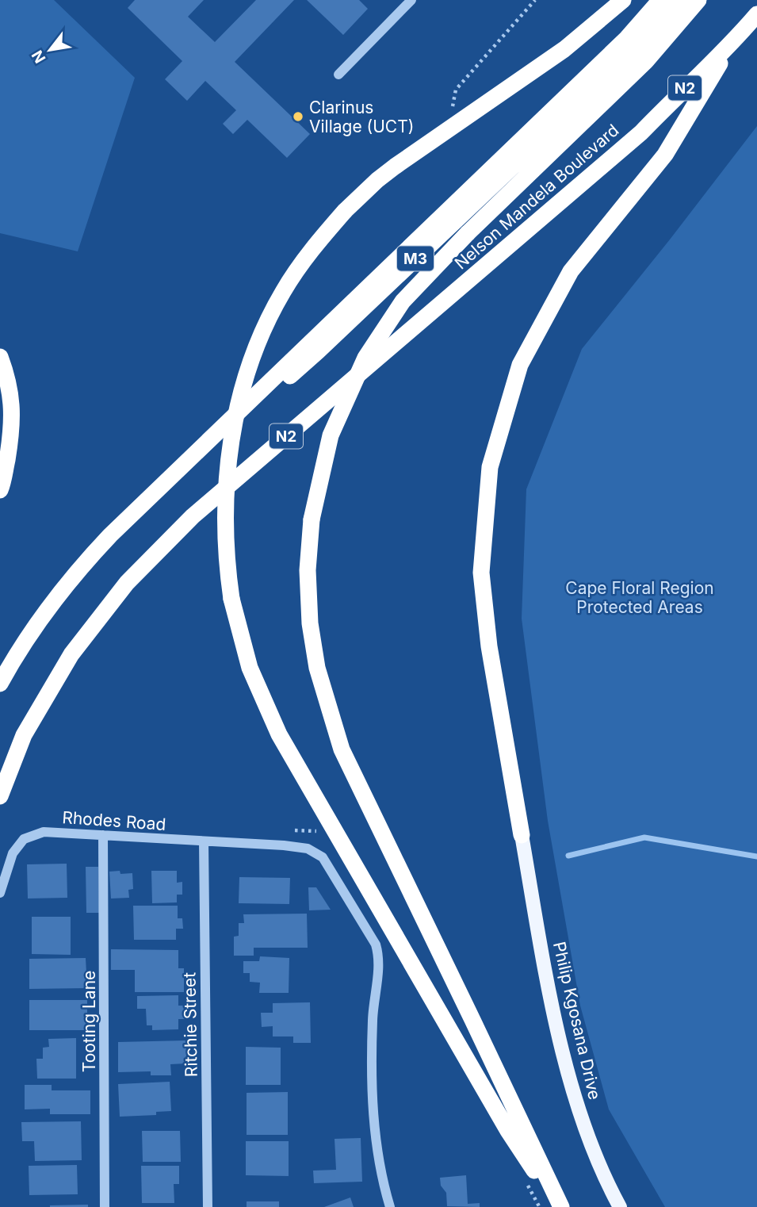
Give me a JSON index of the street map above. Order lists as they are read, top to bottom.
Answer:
{
  "streets": {
    "highway": ["N2", "Nelson Mandela Boulevard", "M3"],
    "main road": ["Philip Kgosana Drive"],
    "street": ["Rhodes Road", "Tooting Lane", "Ritchie Street"]
  },
  "crossings": [
    ["N2", "Nelson Mandela Boulevard"],
    ["Rhodes Road", "Tooting Lane"],
    ["Rhodes Road", "Ritchie Street"]
  ],
  "parks": ["Cape Floral Region Protected Areas"],
  "places": ["Clarinus Village (UCT)"],
  "north": "bottom left"
}
